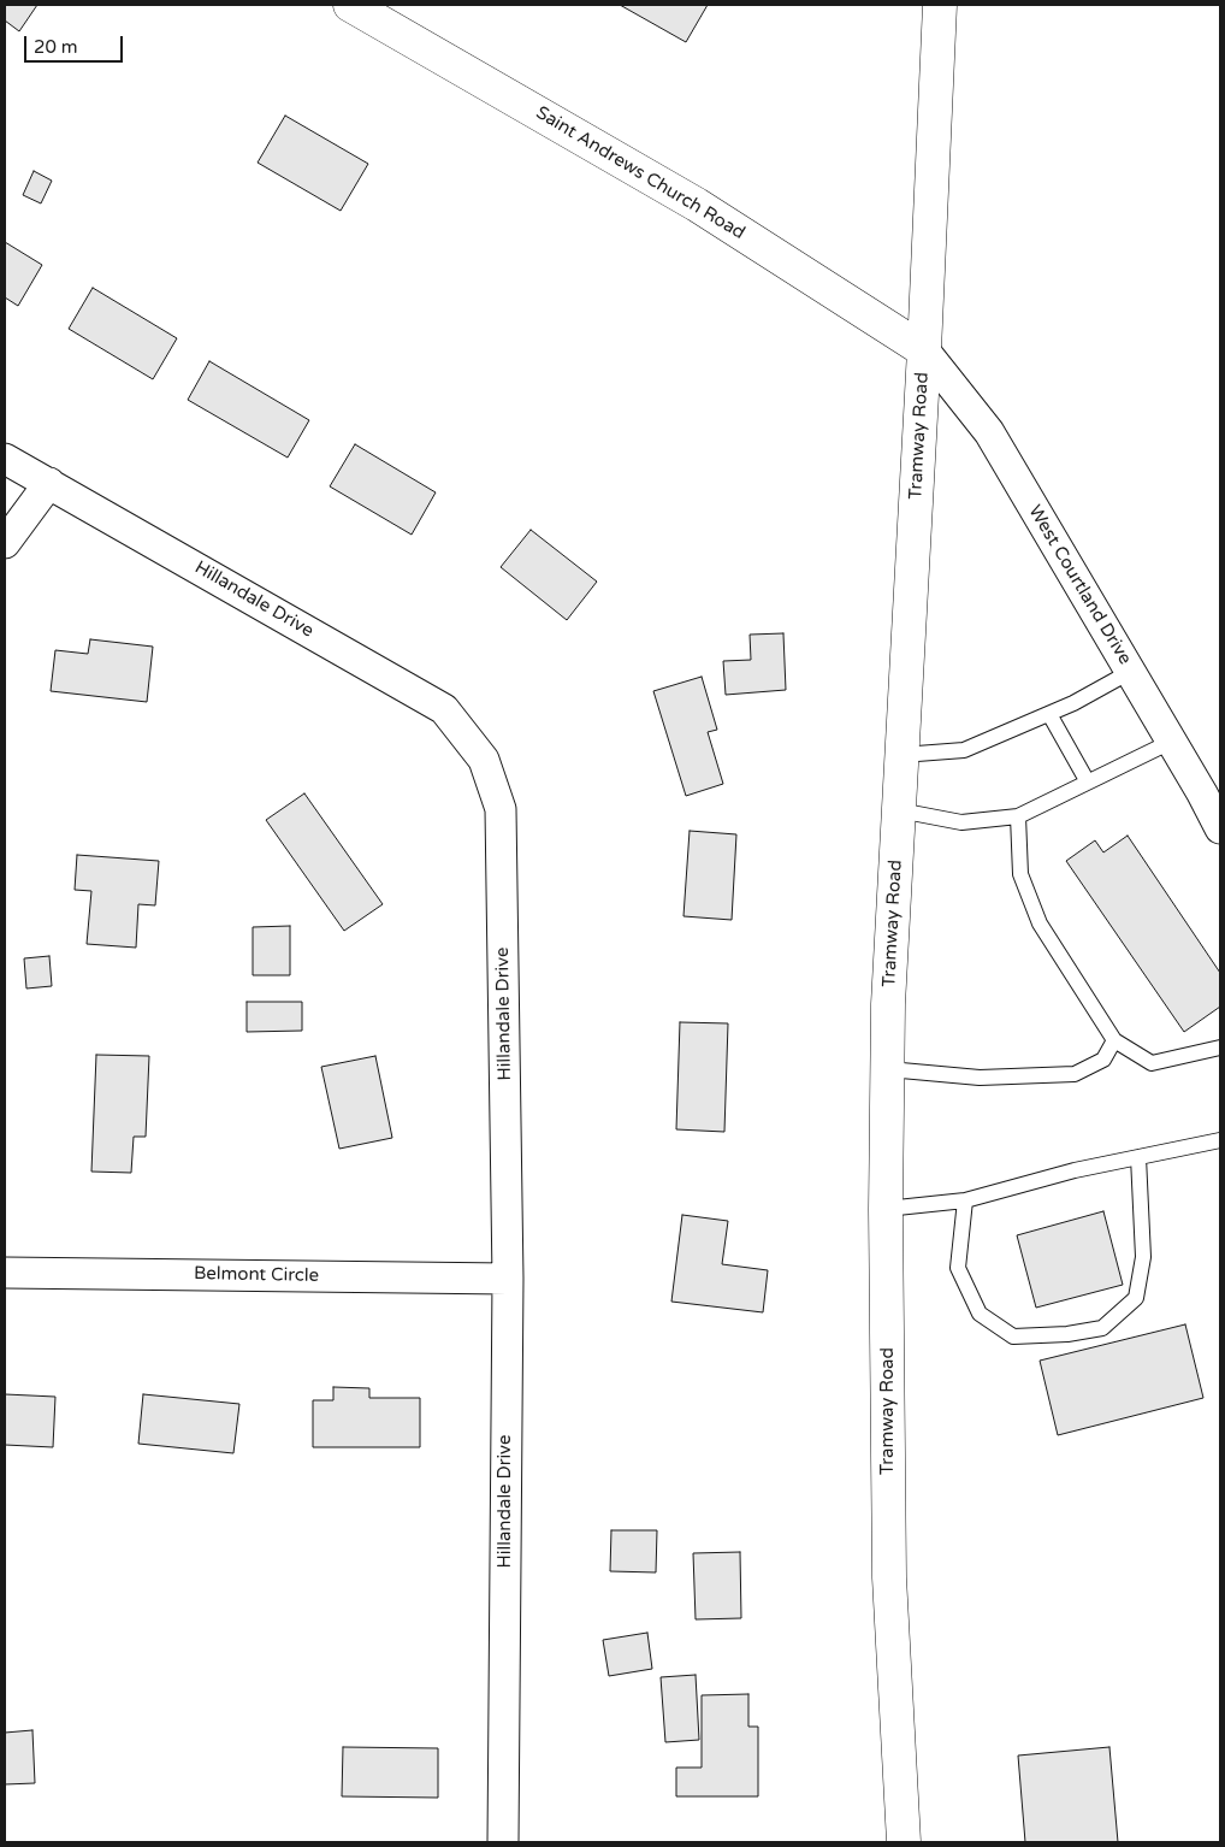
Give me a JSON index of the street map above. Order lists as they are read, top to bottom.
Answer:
{
  "streets": {
    "main road": ["Saint Andrews Church Road", "Tramway Road"],
    "street": ["West Courtland Drive", "Hillandale Drive", "Belmont Circle"]
  },
  "crossings": [
    ["Saint Andrews Church Road", "Tramway Road"],
    ["Saint Andrews Church Road", "West Courtland Drive"],
    ["Tramway Road", "West Courtland Drive"],
    ["Hillandale Drive", "Belmont Circle"]
  ],
  "scale_bar": "20 m"
}
